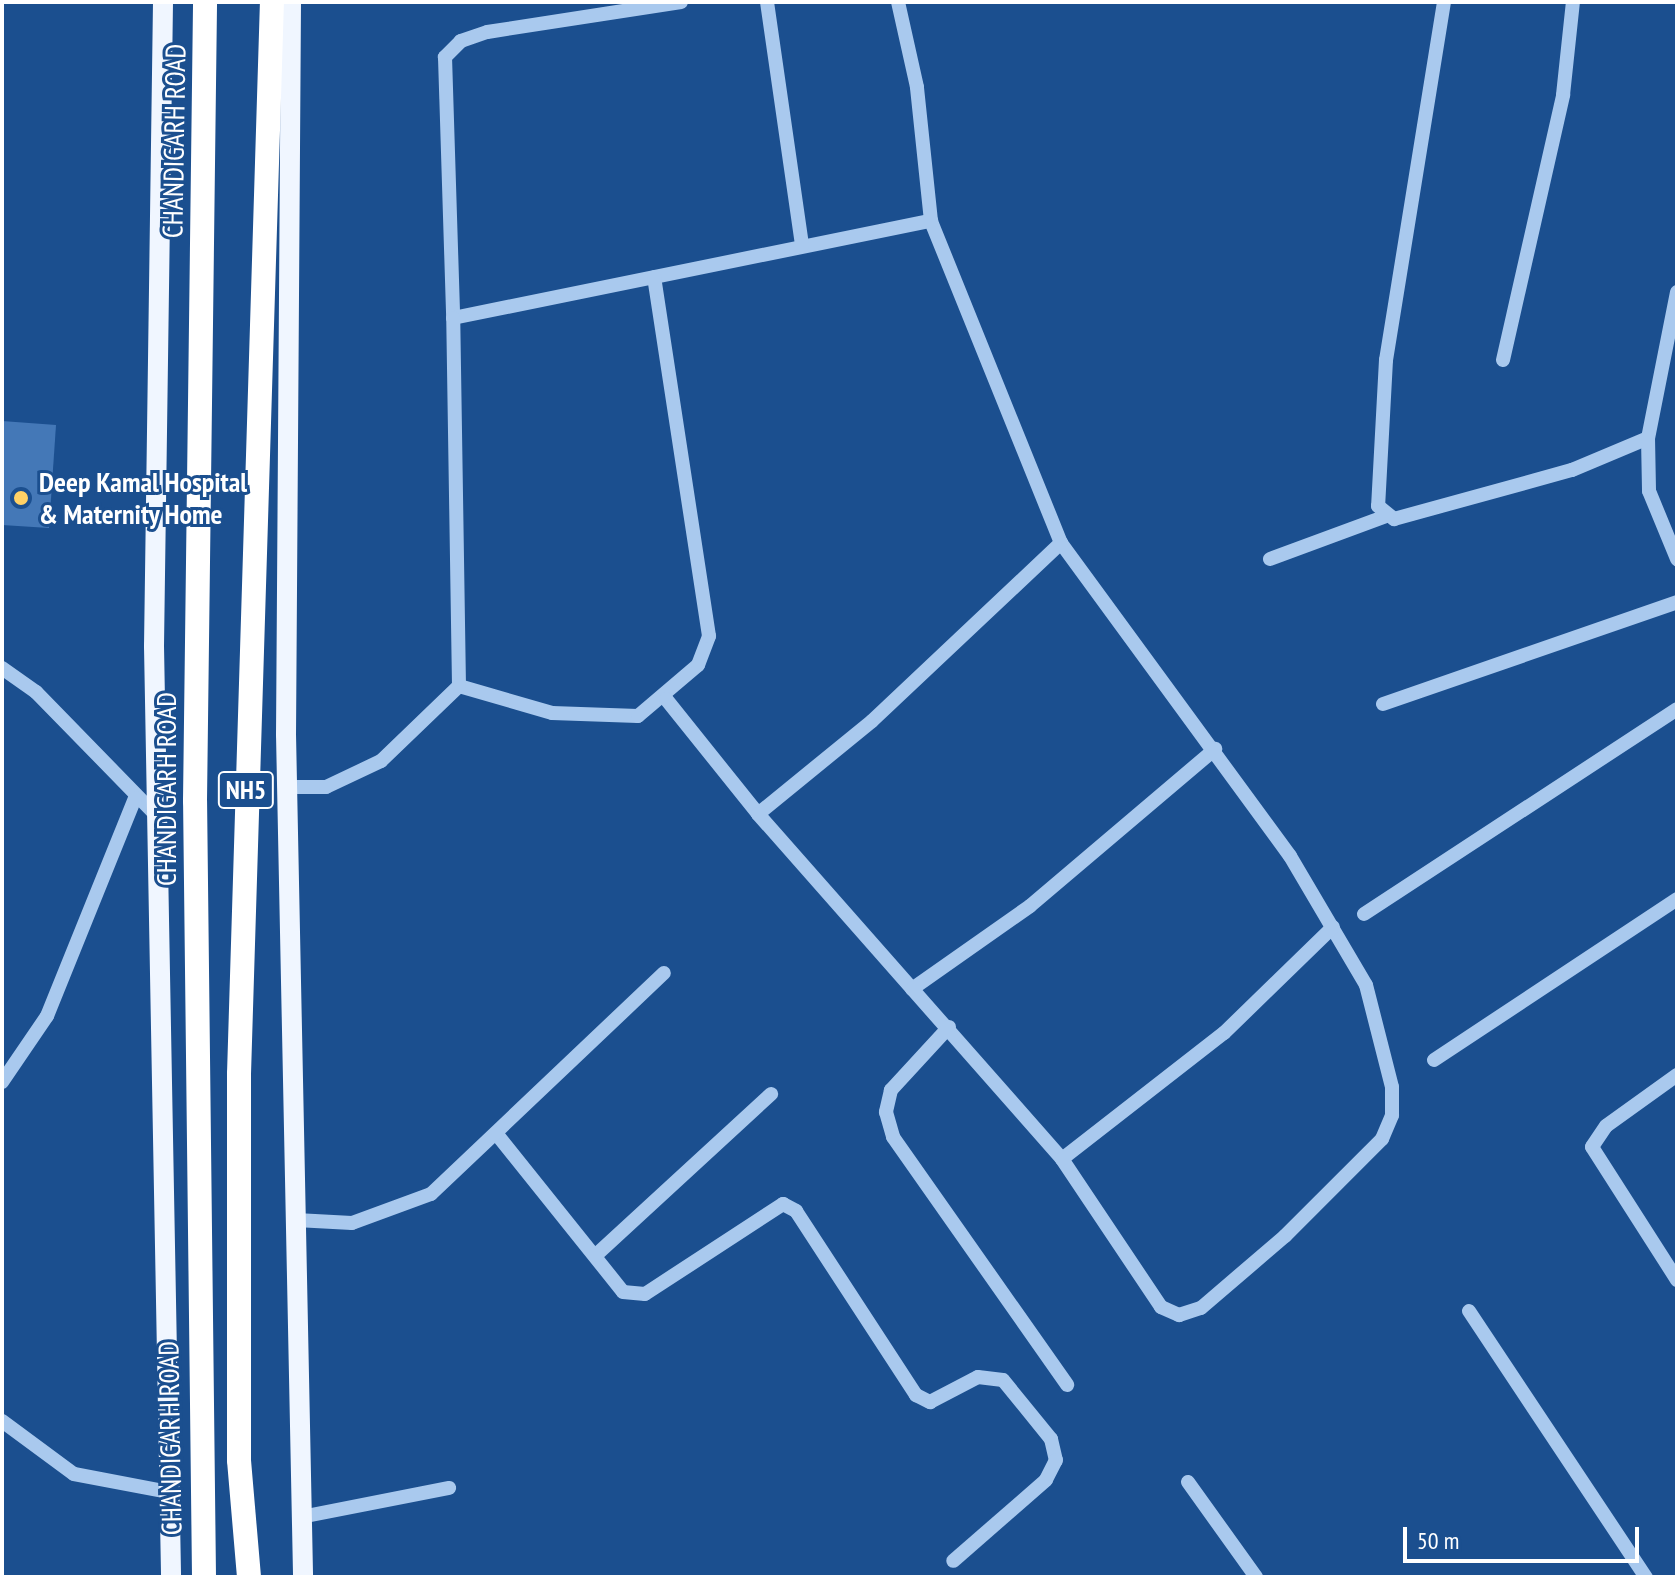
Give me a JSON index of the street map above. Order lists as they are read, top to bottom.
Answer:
{
  "streets": {
    "highway": ["CHANDIGARH ROAD", "NH5"]
  },
  "places": ["Deep Kamal Hospital & Maternity Home"],
  "scale_bar": "50 m"
}
